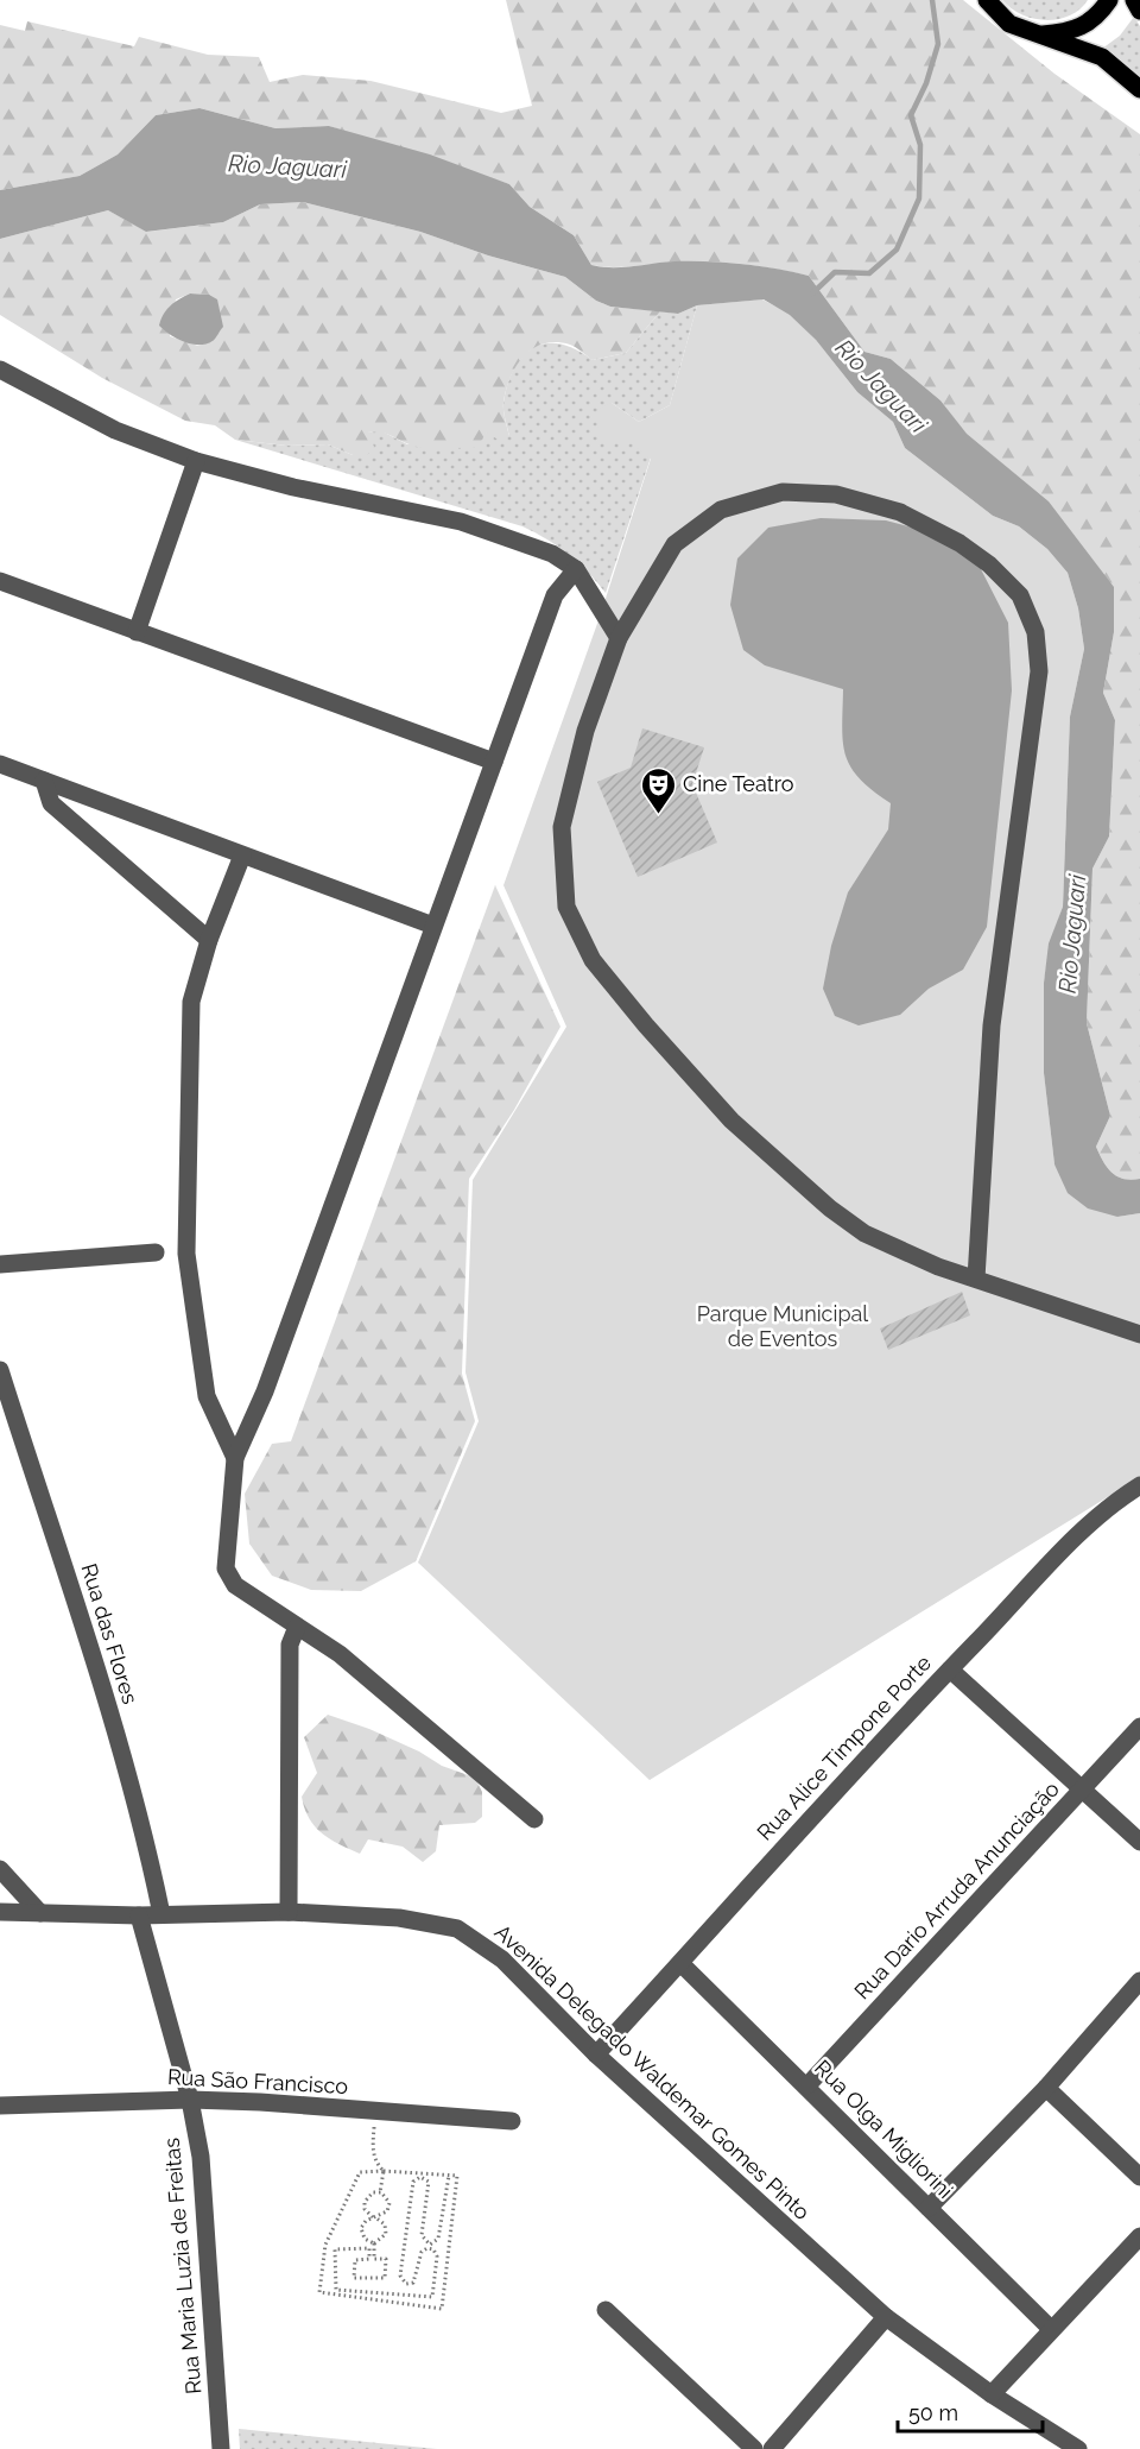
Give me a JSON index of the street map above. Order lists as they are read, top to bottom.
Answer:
{
  "streets": {
    "street": [
      "Rua das Flores",
      "Rua Alice Timpone Porte",
      "Rua Dario Arruda Anunciação",
      "Avenida Delegado Waldemar Gomes Pinto",
      "Rua São Francisco",
      "Rua Olga Migliorini",
      "Rua Maria Luzia de Freitas"
    ]
  },
  "crossings": [
    ["Rua das Flores", "Avenida Delegado Waldemar Gomes Pinto"],
    ["Rua Alice Timpone Porte", "Avenida Delegado Waldemar Gomes Pinto"],
    ["Rua Alice Timpone Porte", "Rua Olga Migliorini"],
    ["Rua Dario Arruda Anunciação", "Rua Olga Migliorini"],
    ["Avenida Delegado Waldemar Gomes Pinto", "Rua Maria Luzia de Freitas"],
    ["Rua São Francisco", "Rua Maria Luzia de Freitas"]
  ],
  "water": ["Rio Jaguari"],
  "parks": ["Parque Municipal de Eventos"],
  "places": {
    "theatre": ["Cine Teatro"]
  },
  "scale_bar": "50 m"
}
